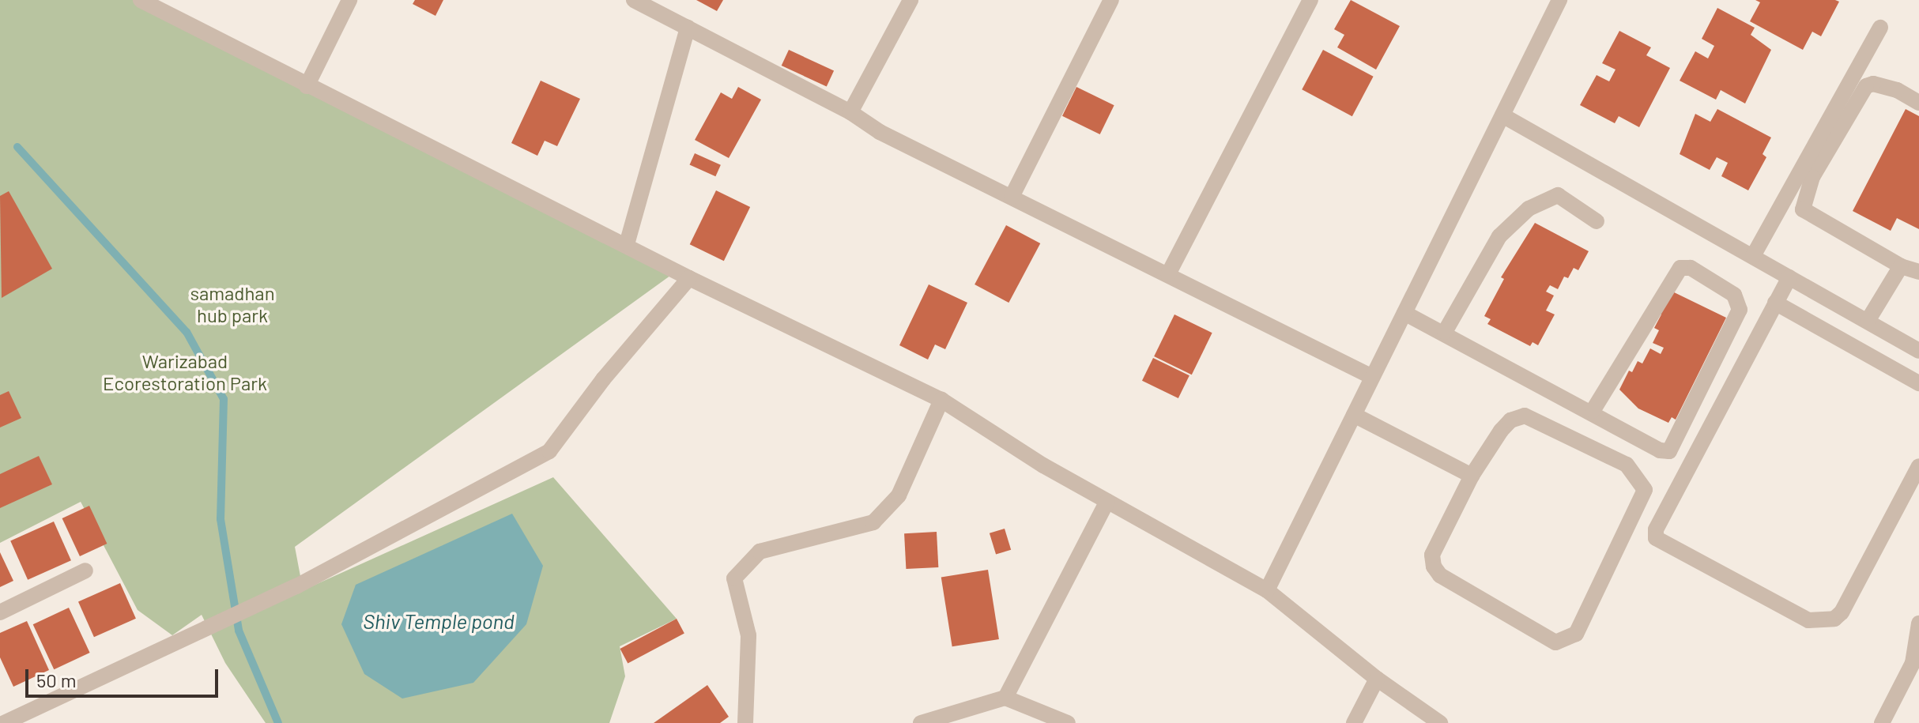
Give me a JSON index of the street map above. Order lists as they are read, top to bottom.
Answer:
{
  "water": ["Shiv Temple pond"],
  "parks": ["samadhan hub park", "Warizabad Ecorestoration Park"],
  "scale_bar": "50 m"
}
